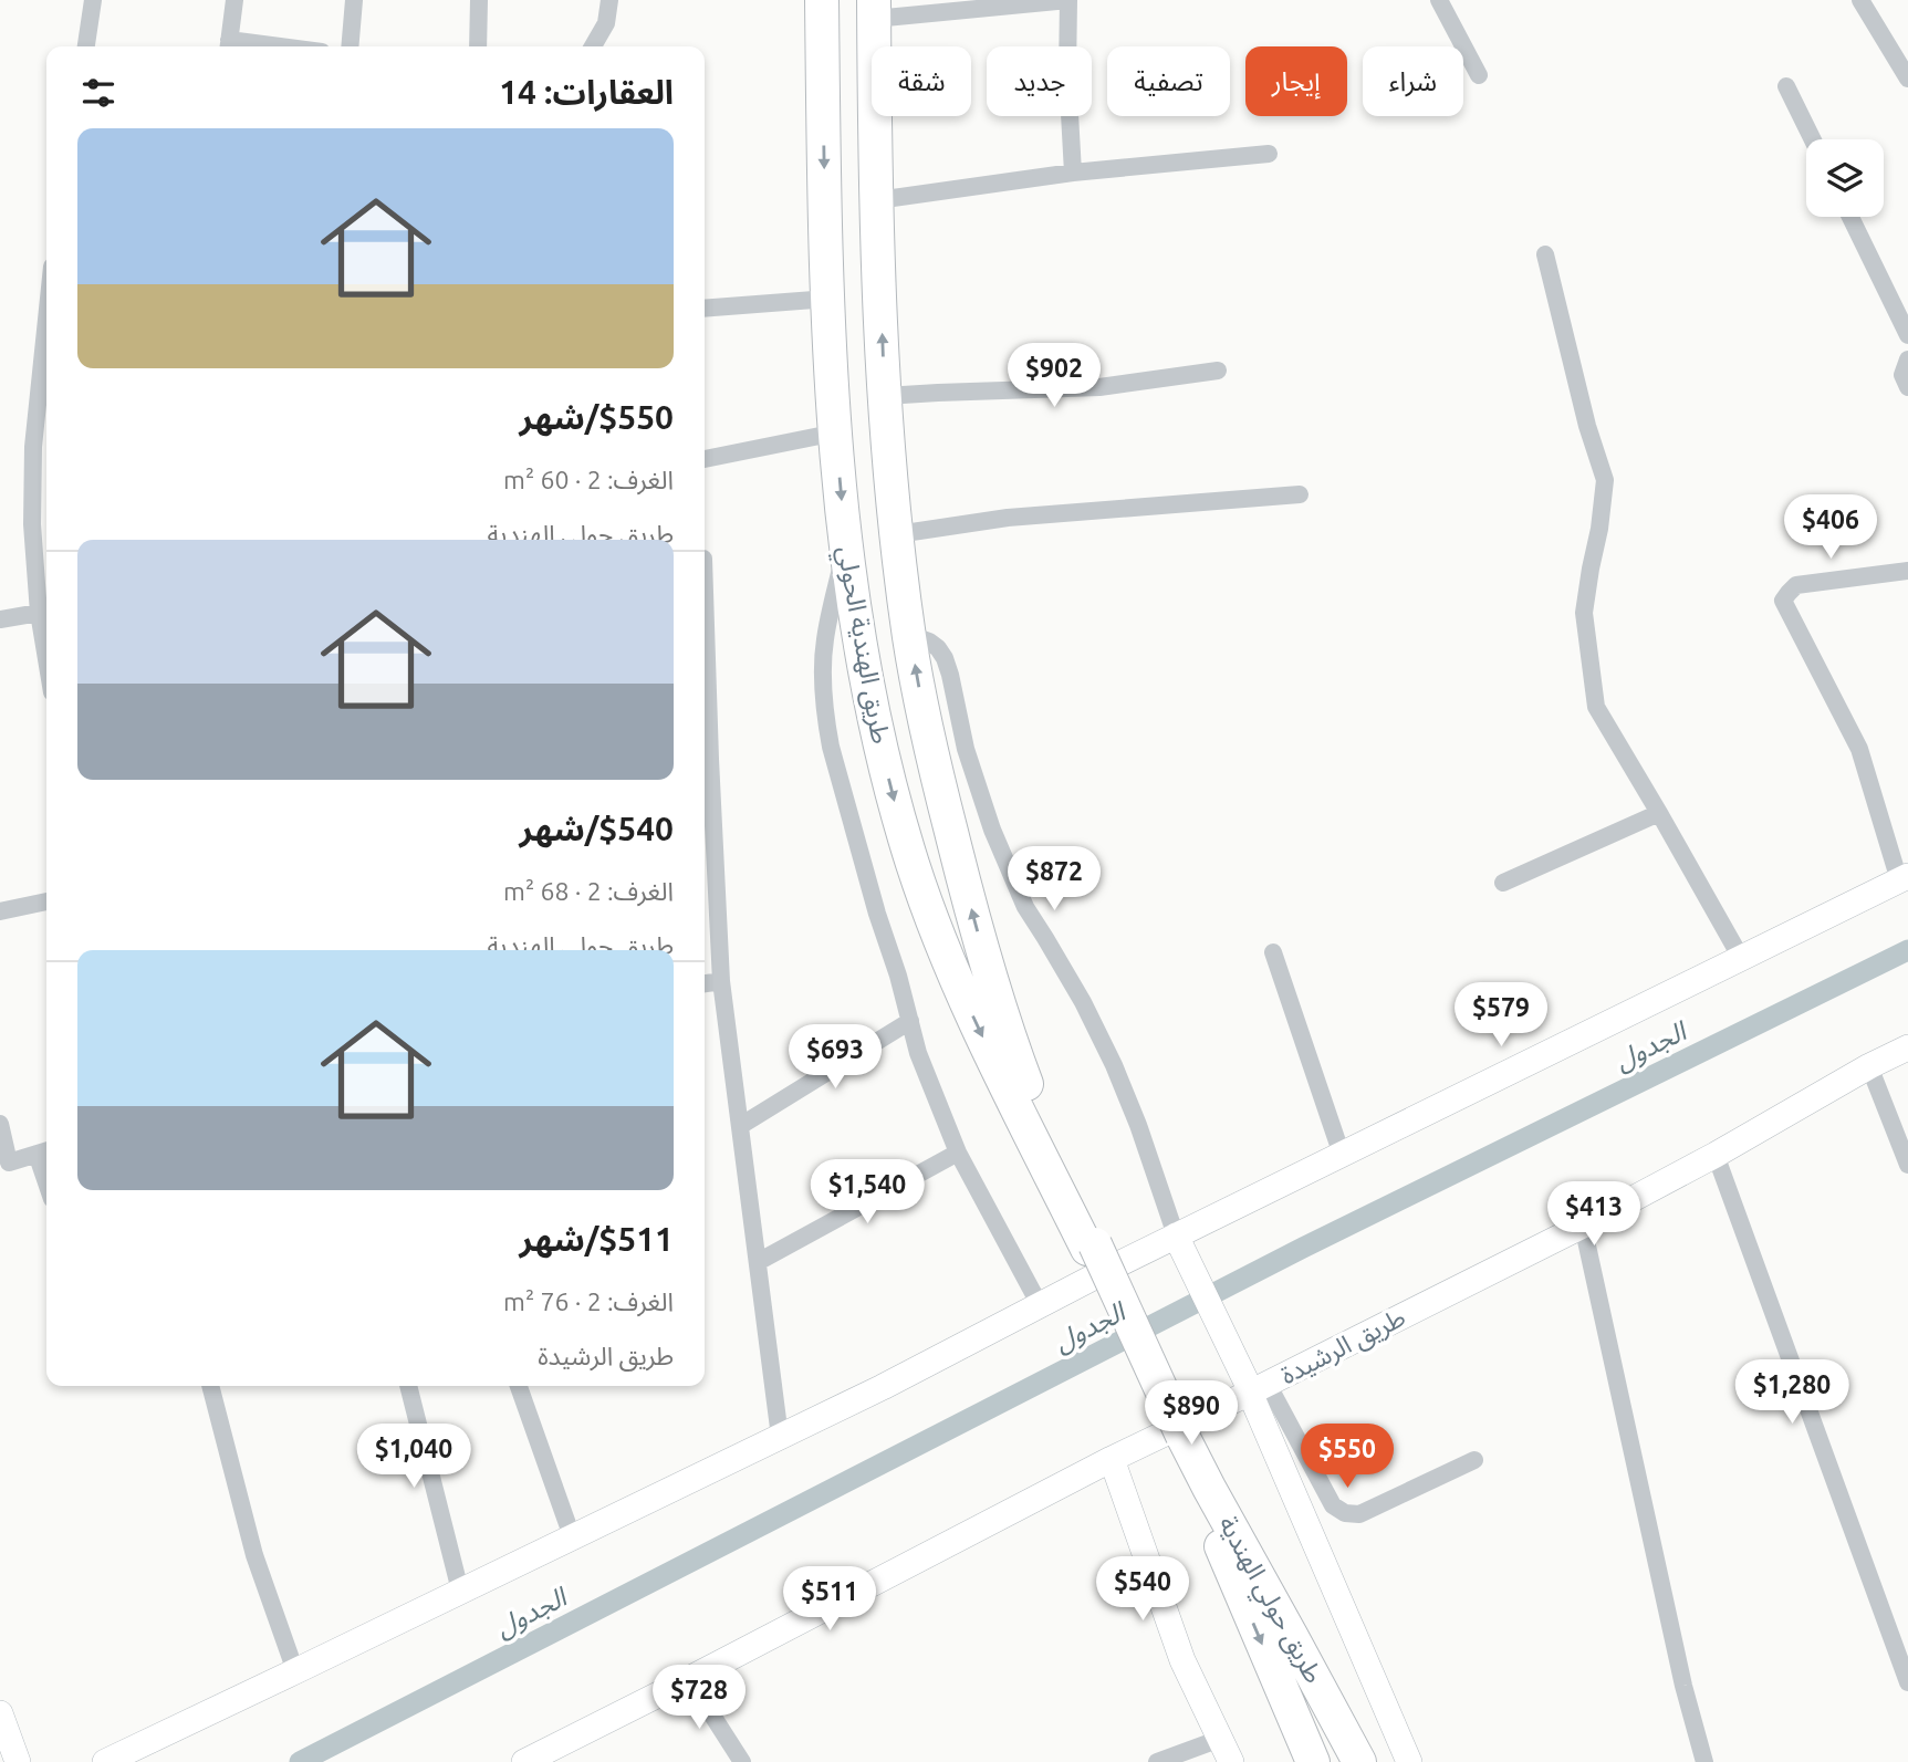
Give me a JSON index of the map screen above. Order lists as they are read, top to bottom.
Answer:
{
  "streets": {
    "highway": ["طريق الهندية الحولي", "طريق حولي الهندية"],
    "street": ["طريق الرشيدة"]
  },
  "water": ["الجدول"],
  "page": {
    "chip": [
      "شراء",
      "إيجار",
      "تصفية",
      "جديد",
      "شقة"
    ],
    "heading": "العقارات: 14",
    "list": [
      {
        "name": "$550/شهر",
        "note": "الغرف: 2 · 60 m² · طريق حولي الهندية"
      },
      {
        "name": "$540/شهر",
        "note": "الغرف: 2 · 68 m² · طريق حولي الهندية"
      },
      {
        "name": "$511/شهر",
        "note": "الغرف: 2 · 76 m² · طريق الرشيدة"
      }
    ],
    "price": [
      "$902",
      "$406",
      "$872",
      "$579",
      "$693",
      "$1,540",
      "$413",
      "$1,280",
      "$890",
      "$1,040",
      "$550",
      "$540",
      "$511",
      "$728"
    ]
  }
}
